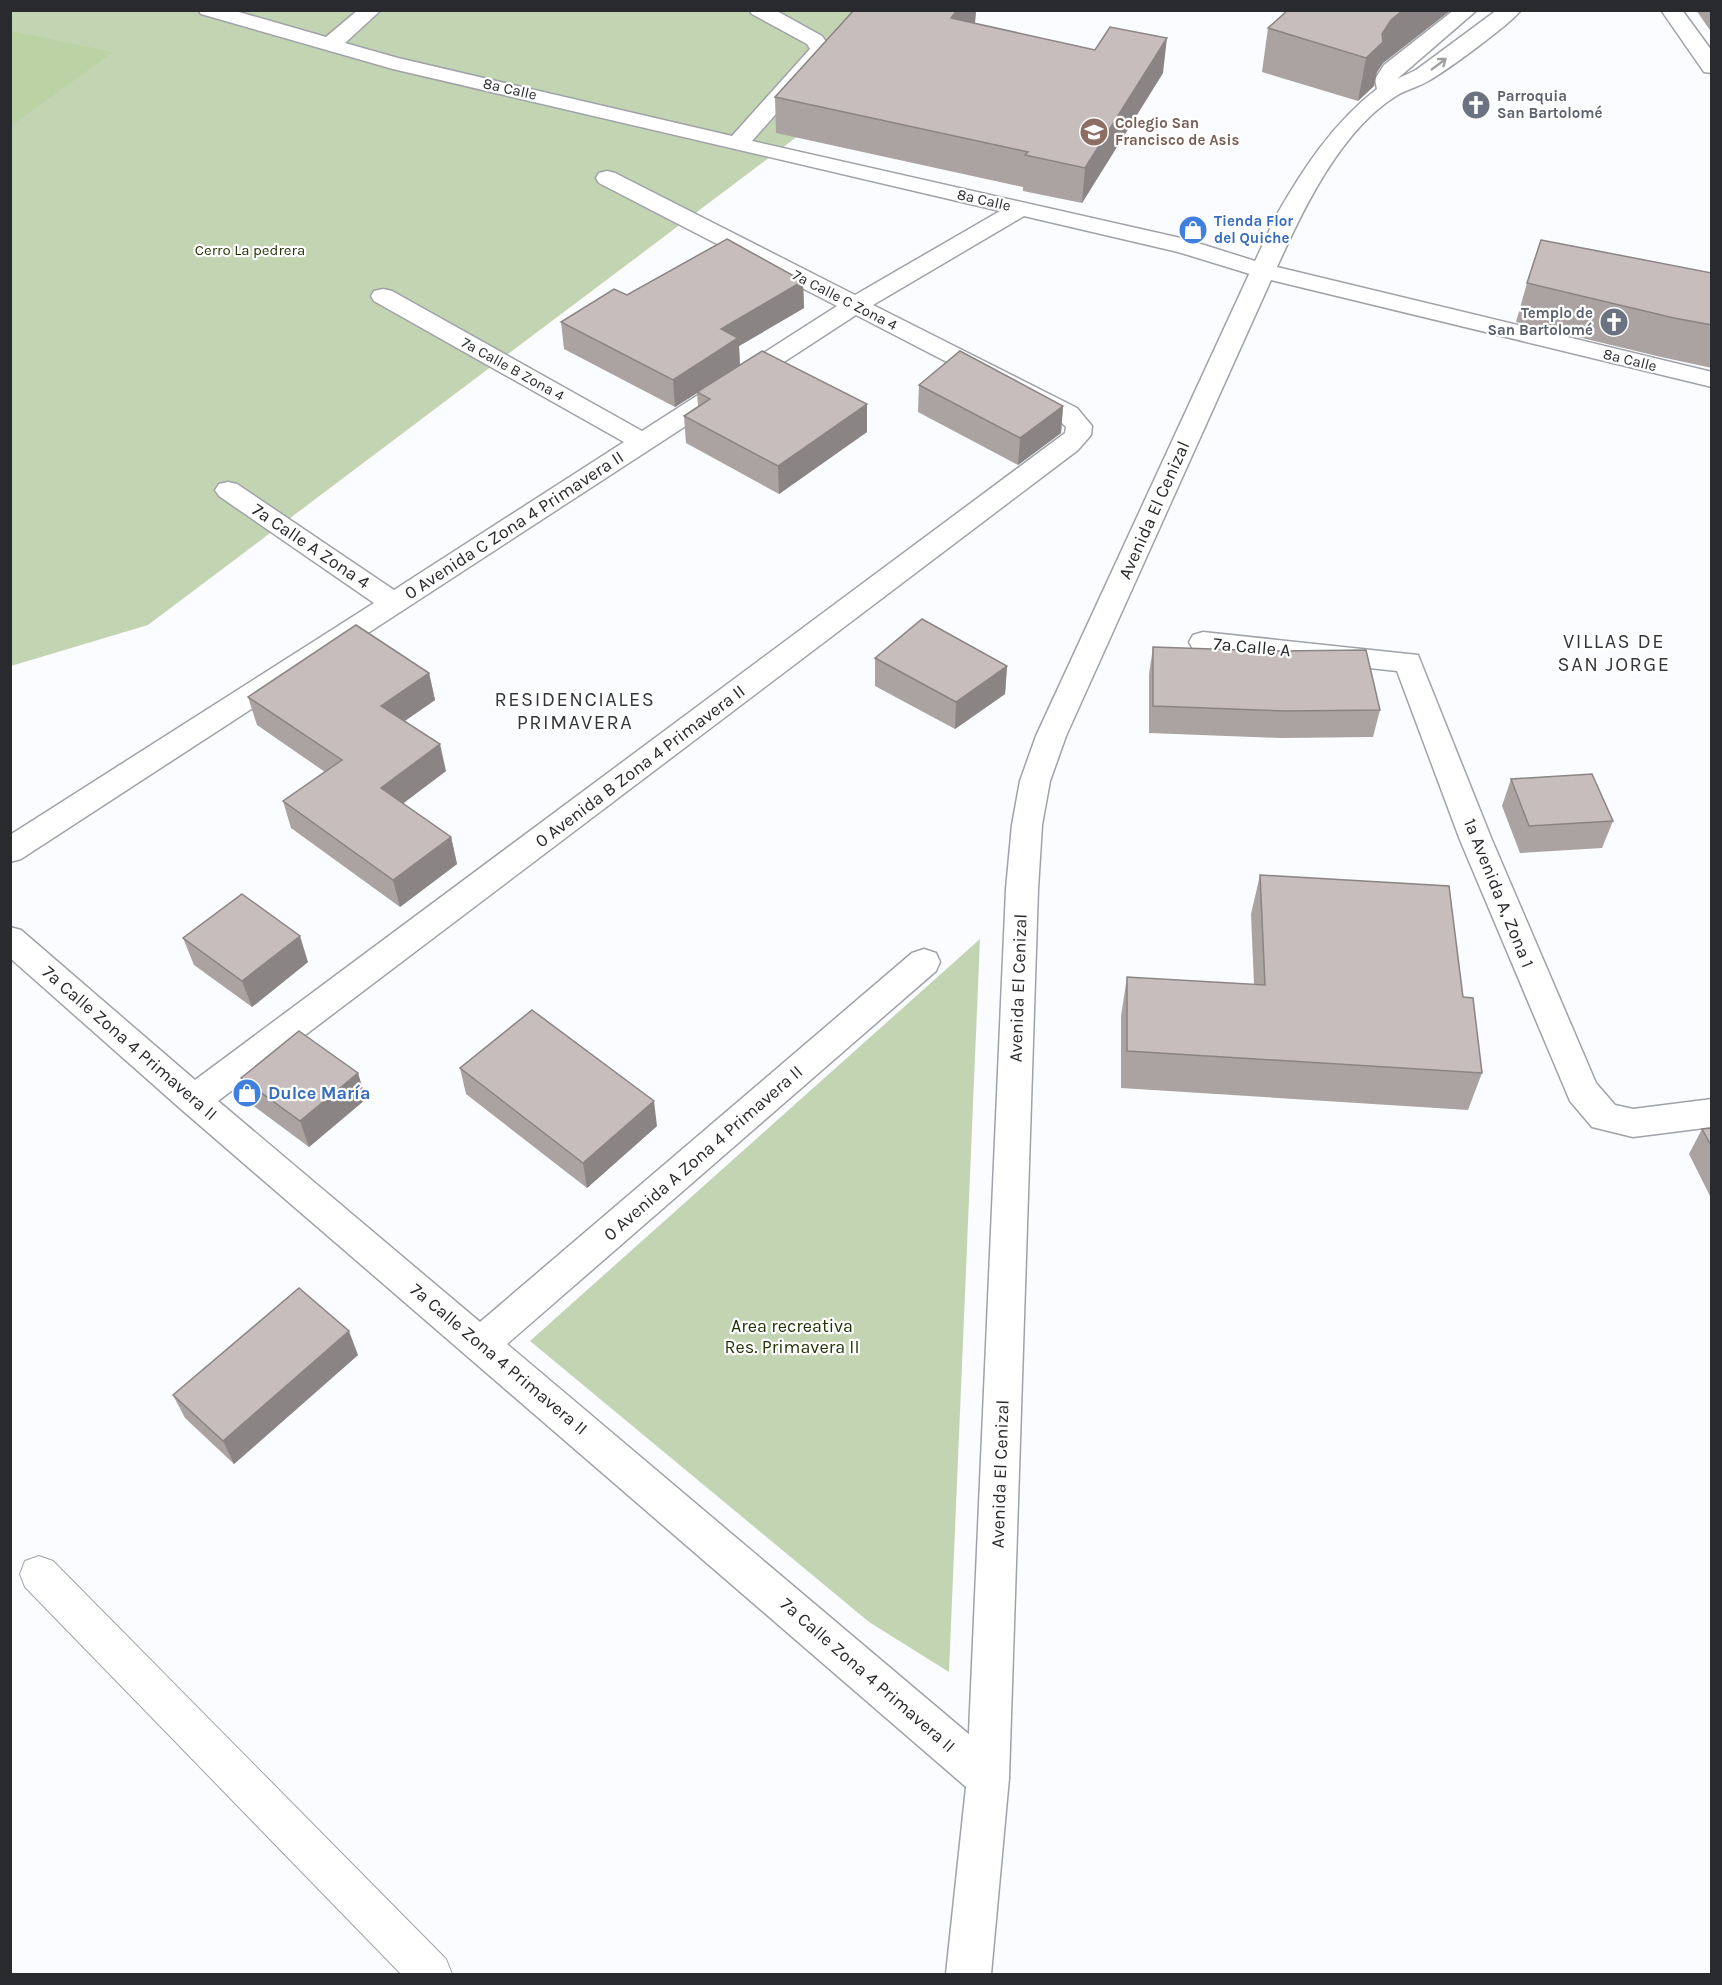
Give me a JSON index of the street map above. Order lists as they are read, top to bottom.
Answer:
{
  "streets": {
    "street": [
      "8a Calle",
      "7a Calle C Zona 4",
      "7a Calle B Zona 4",
      "Avenida El Cenizal",
      "0 Avenida C Zona 4 Primavera II",
      "7a Calle A Zona 4",
      "7a Calle A",
      "0 Avenida B Zona 4 Primavera II",
      "1a Avenida A, Zona 1",
      "7a Calle Zona 4 Primavera II",
      "0 Avenida A Zona 4 Primavera II"
    ]
  },
  "crossings": [
    ["8a Calle", "Avenida El Cenizal"],
    ["8a Calle", "0 Avenida C Zona 4 Primavera II"],
    ["7a Calle C Zona 4", "0 Avenida C Zona 4 Primavera II"],
    ["7a Calle C Zona 4", "0 Avenida B Zona 4 Primavera II"],
    ["7a Calle B Zona 4", "0 Avenida C Zona 4 Primavera II"],
    ["Avenida El Cenizal", "7a Calle Zona 4 Primavera II"],
    ["0 Avenida C Zona 4 Primavera II", "7a Calle A Zona 4"],
    ["7a Calle A", "1a Avenida A, Zona 1"],
    ["0 Avenida B Zona 4 Primavera II", "7a Calle Zona 4 Primavera II"],
    ["7a Calle Zona 4 Primavera II", "0 Avenida A Zona 4 Primavera II"]
  ],
  "districts": ["VILLAS DE SAN JORGE", "RESIDENCIALES PRIMAVERA"],
  "parks": ["Cerro La pedrera", "Area recreativa Res. Primavera II"],
  "places": {
    "church": ["Parroquia San Bartolomé", "Templo de San Bartolomé"],
    "school or university": ["Colegio San Francisco de Asis"],
    "shop": ["Tienda Flor del Quiche", "Dulce María"]
  }
}
